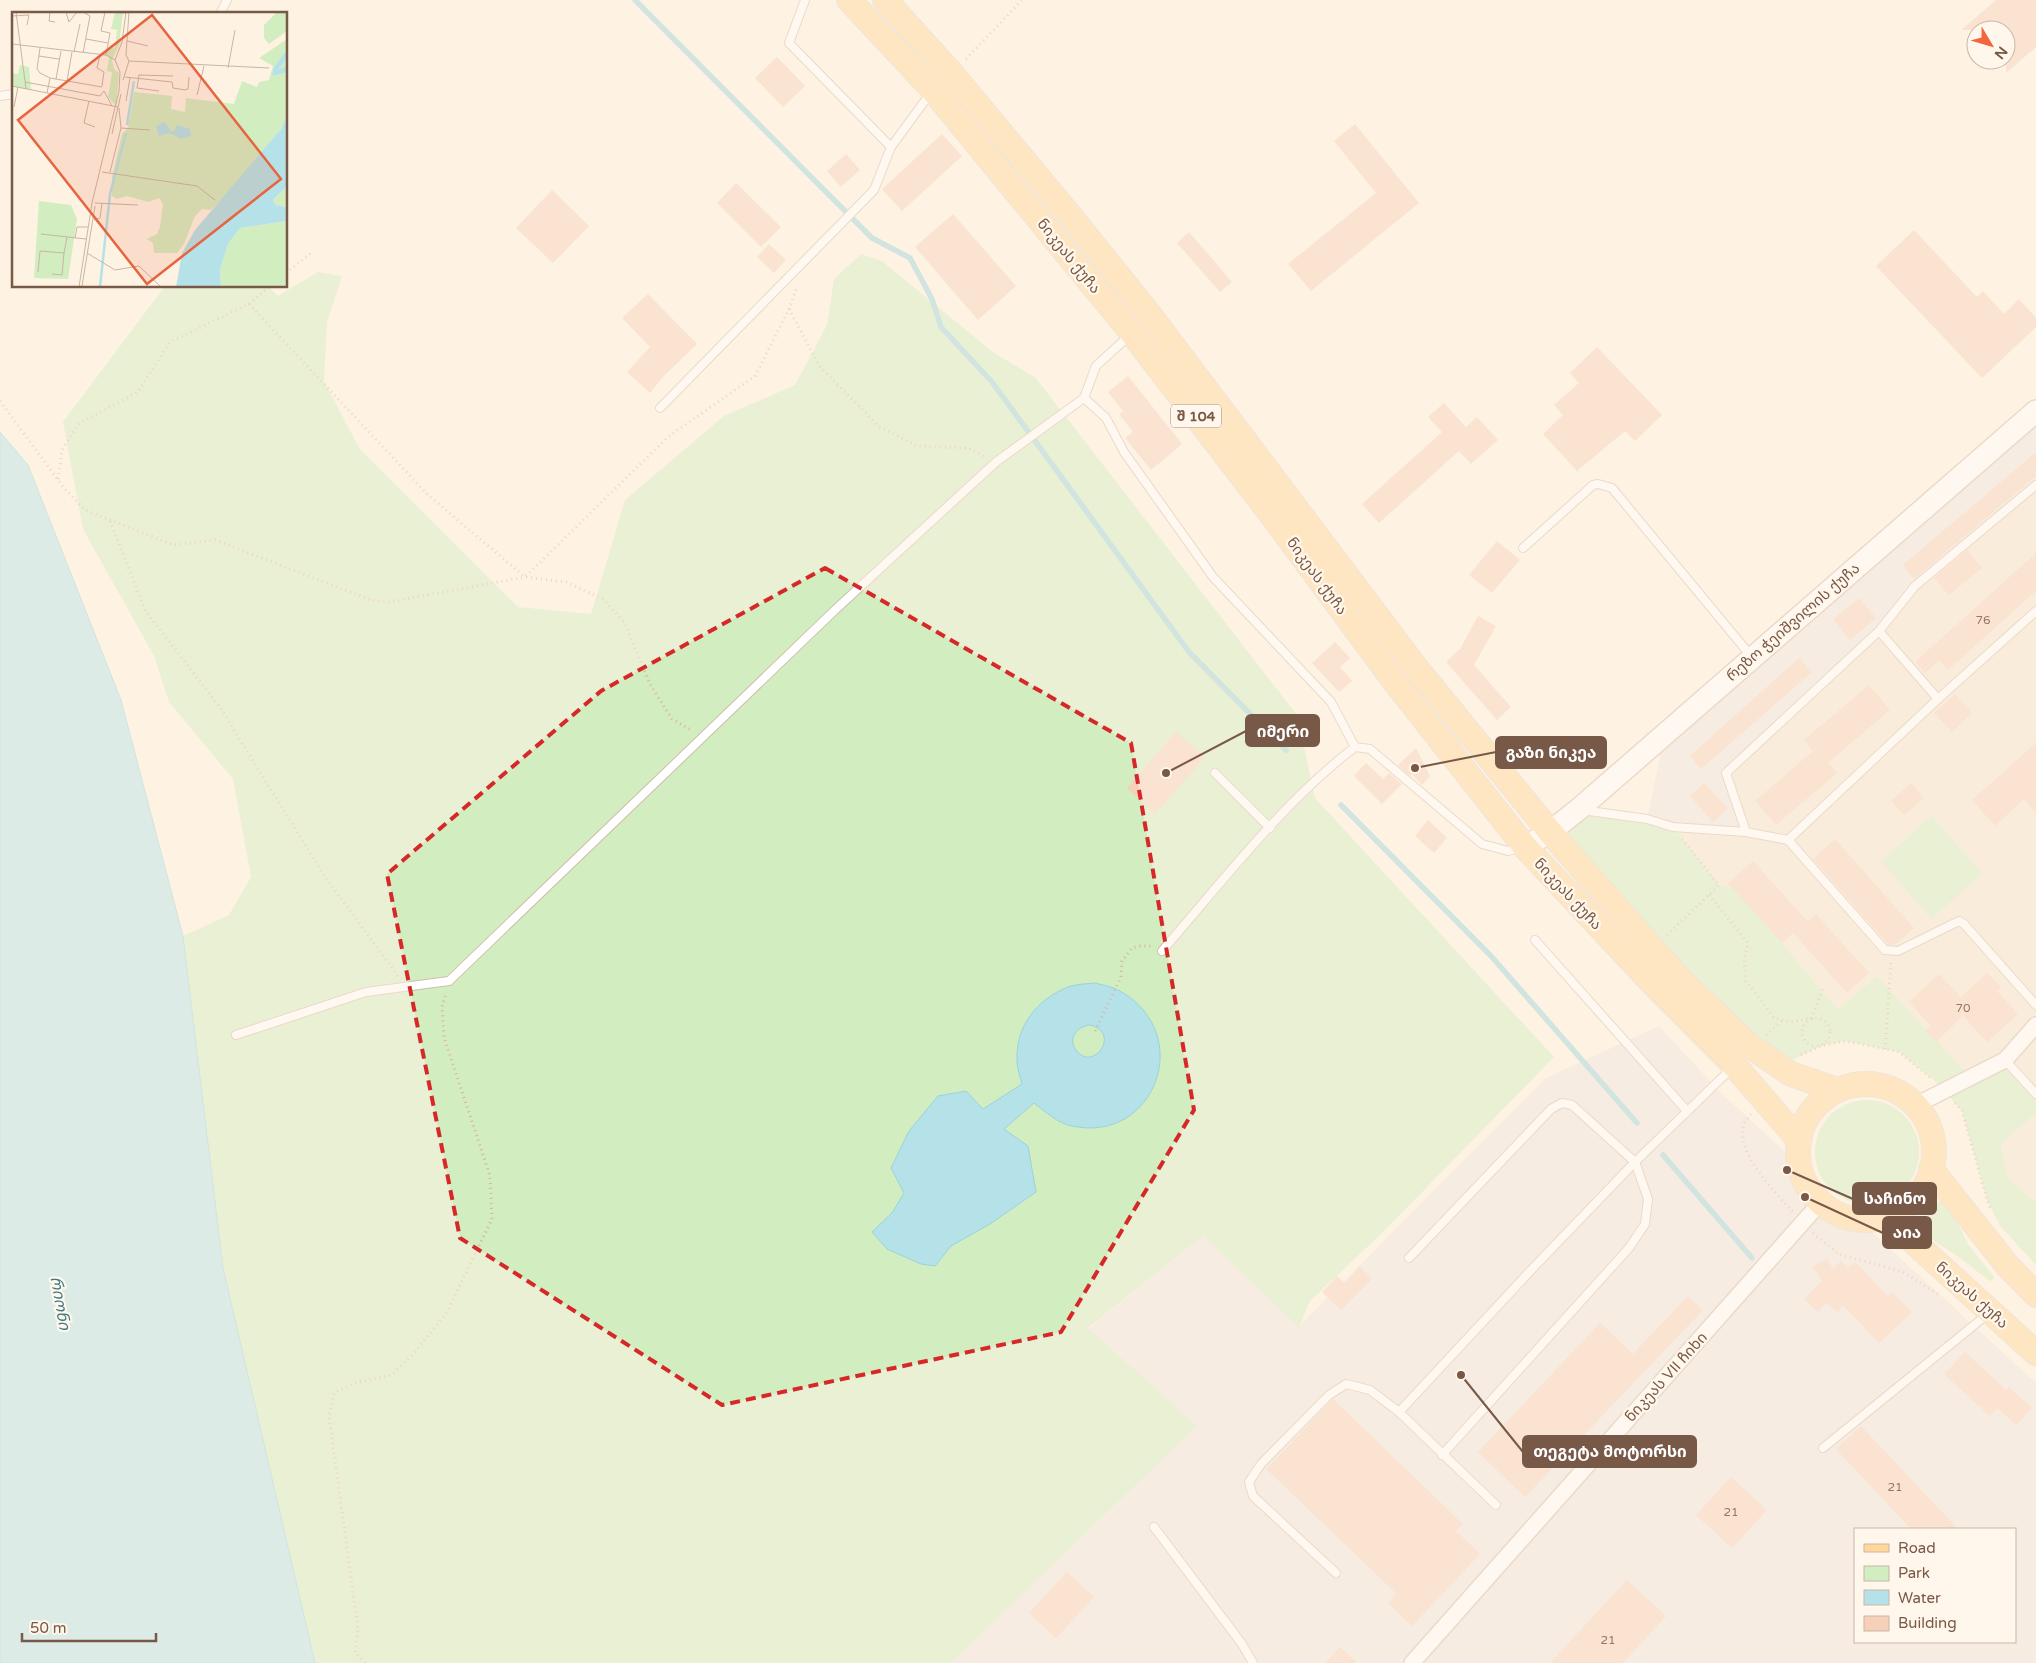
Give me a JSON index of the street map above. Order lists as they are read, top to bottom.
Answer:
{
  "streets": {
    "main road": ["ნიკეას ქუჩა", "შ 104", "რეზო ჭეიშვილის ქუჩა"],
    "street": ["ნიკეას VII ჩიხი"]
  },
  "crossings": [
    ["ნიკეას ქუჩა", "რეზო ჭეიშვილის ქუჩა"],
    ["ნიკეას ქუჩა", "ნიკეას VII ჩიხი"]
  ],
  "water": ["რიონი"],
  "places": [
    "გაზი ნიკეა",
    "იმერი",
    "საჩინო",
    "აია",
    "თეგეტა მოტორსი"
  ],
  "house_numbers": [
    "76",
    "70",
    "21",
    "21",
    "21"
  ],
  "legend": [
    "Road",
    "Park",
    "Water",
    "Building"
  ],
  "scale_bar": "50 m",
  "north": "bottom right"
}
